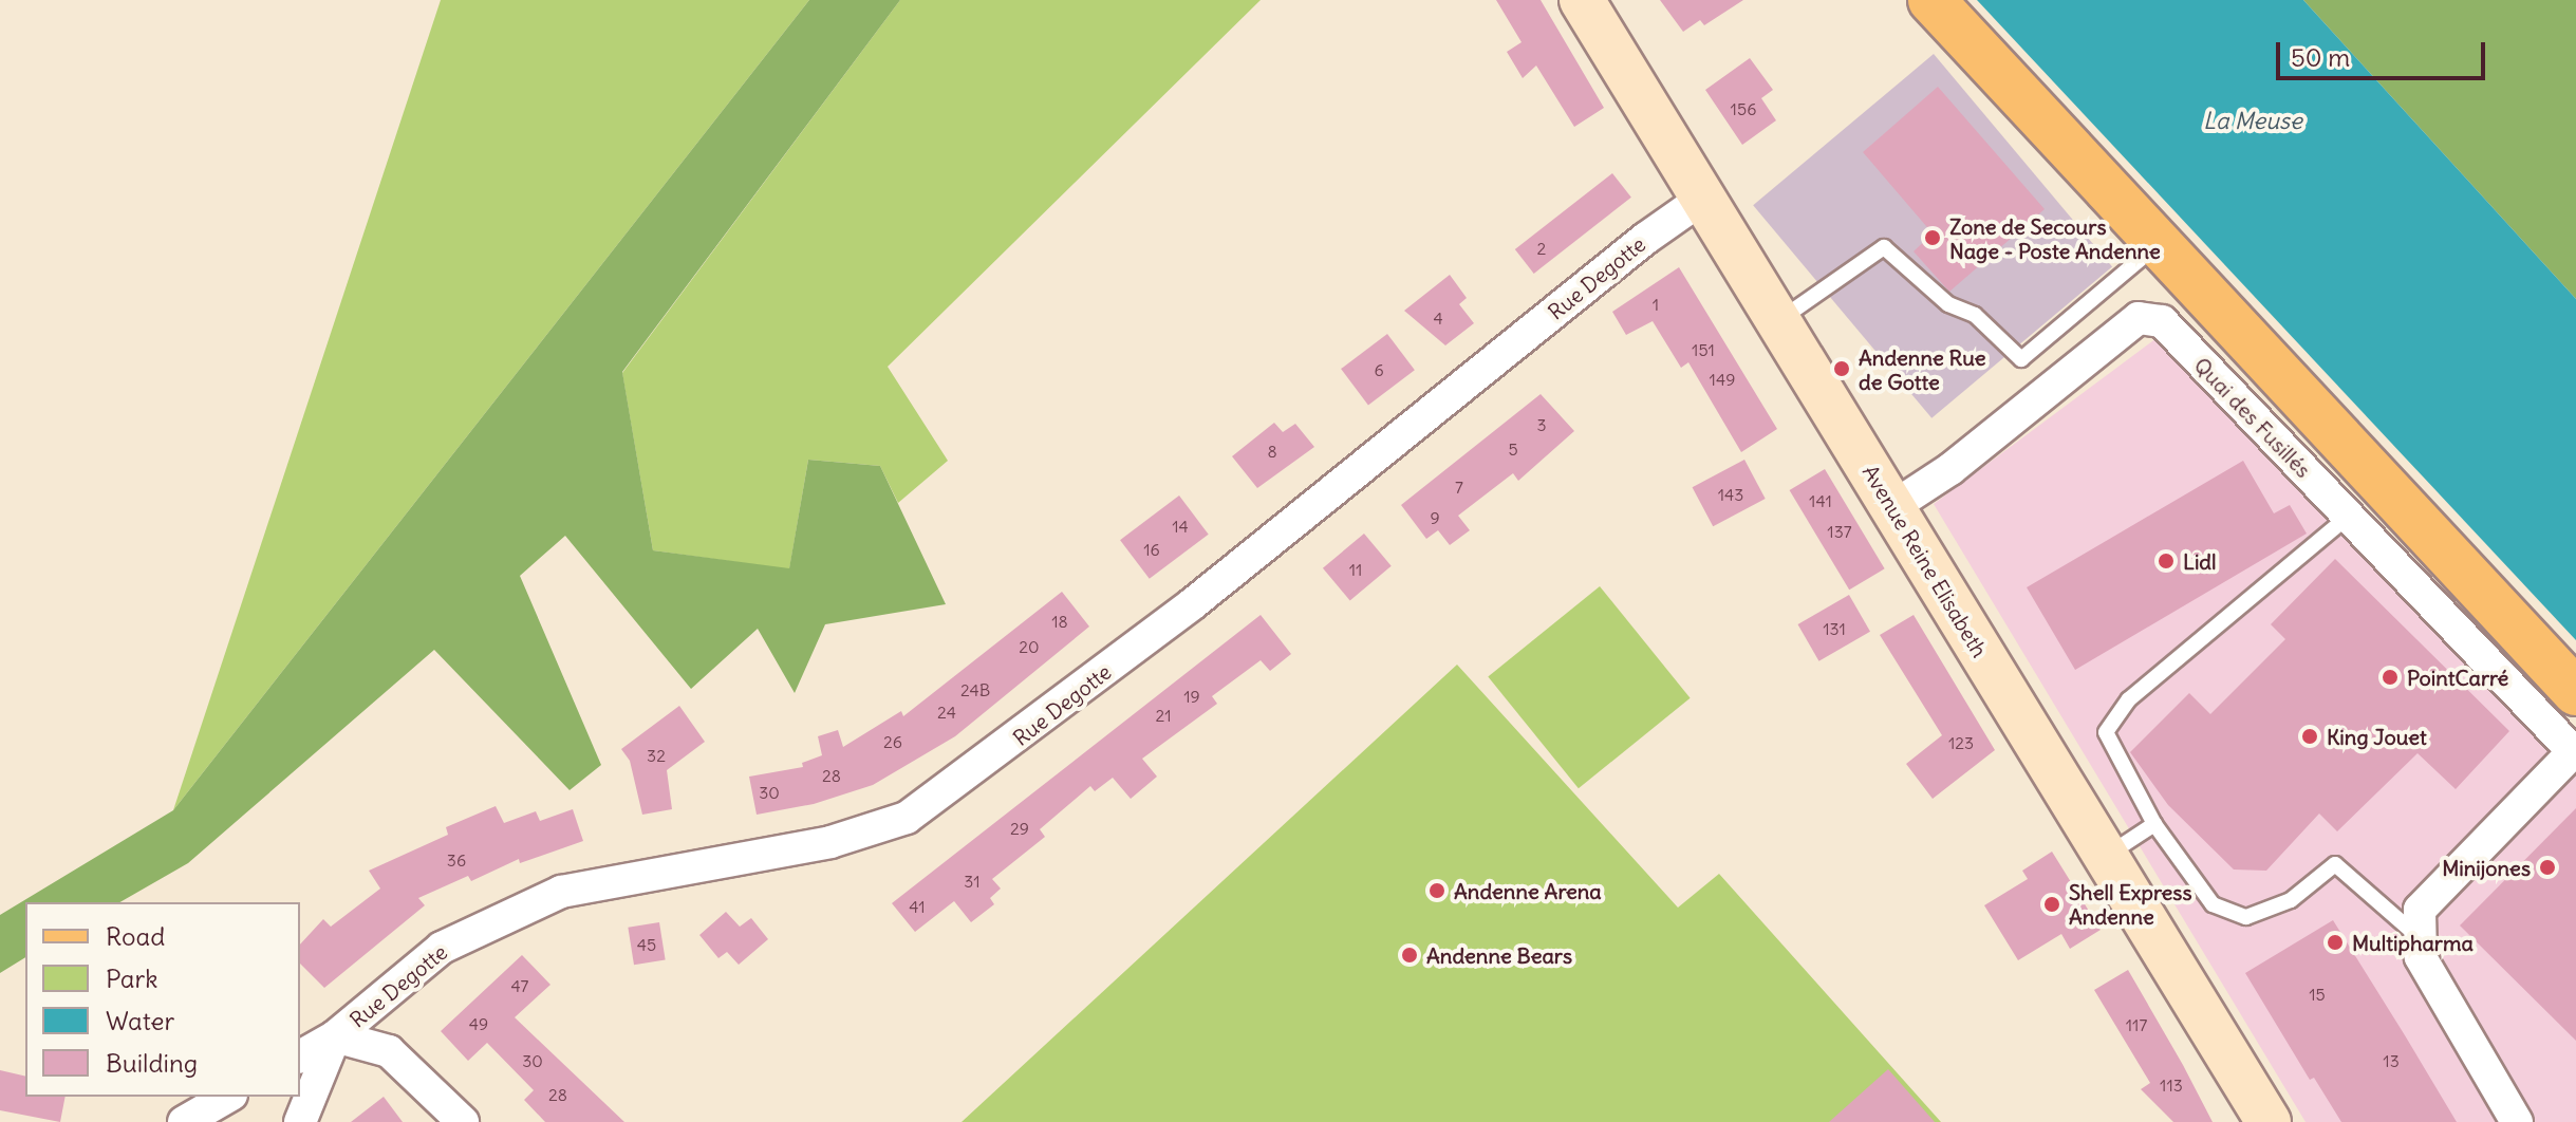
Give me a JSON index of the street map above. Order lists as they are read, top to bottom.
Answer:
{
  "streets": {
    "main road": ["Avenue Reine Elisabeth"],
    "street": ["Rue Degotte", "Quai des Fusillés"]
  },
  "crossings": [
    ["Rue Degotte", "Avenue Reine Elisabeth"],
    ["Quai des Fusillés", "Avenue Reine Elisabeth"]
  ],
  "water": ["La Meuse"],
  "places": [
    "Zone de Secours Nage - Poste Andenne",
    "Andenne Rue de Gotte",
    "Lidl",
    "PointCarré",
    "King Jouet",
    "Minijones",
    "Andenne Arena",
    "Shell Express Andenne",
    "Multipharma",
    "Andenne Bears"
  ],
  "house_numbers": [
    "156",
    "2",
    "1",
    "4",
    "151",
    "6",
    "149",
    "3",
    "5",
    "8",
    "7",
    "143",
    "141",
    "9",
    "14",
    "137",
    "16",
    "11",
    "18",
    "131",
    "20",
    "24B",
    "19",
    "24",
    "21",
    "26",
    "123",
    "32",
    "28",
    "30",
    "29",
    "36",
    "31",
    "41",
    "45",
    "47",
    "15",
    "49",
    "117",
    "30",
    "13",
    "113",
    "28"
  ],
  "legend": [
    "Road",
    "Park",
    "Water",
    "Building"
  ],
  "scale_bar": "50 m"
}
